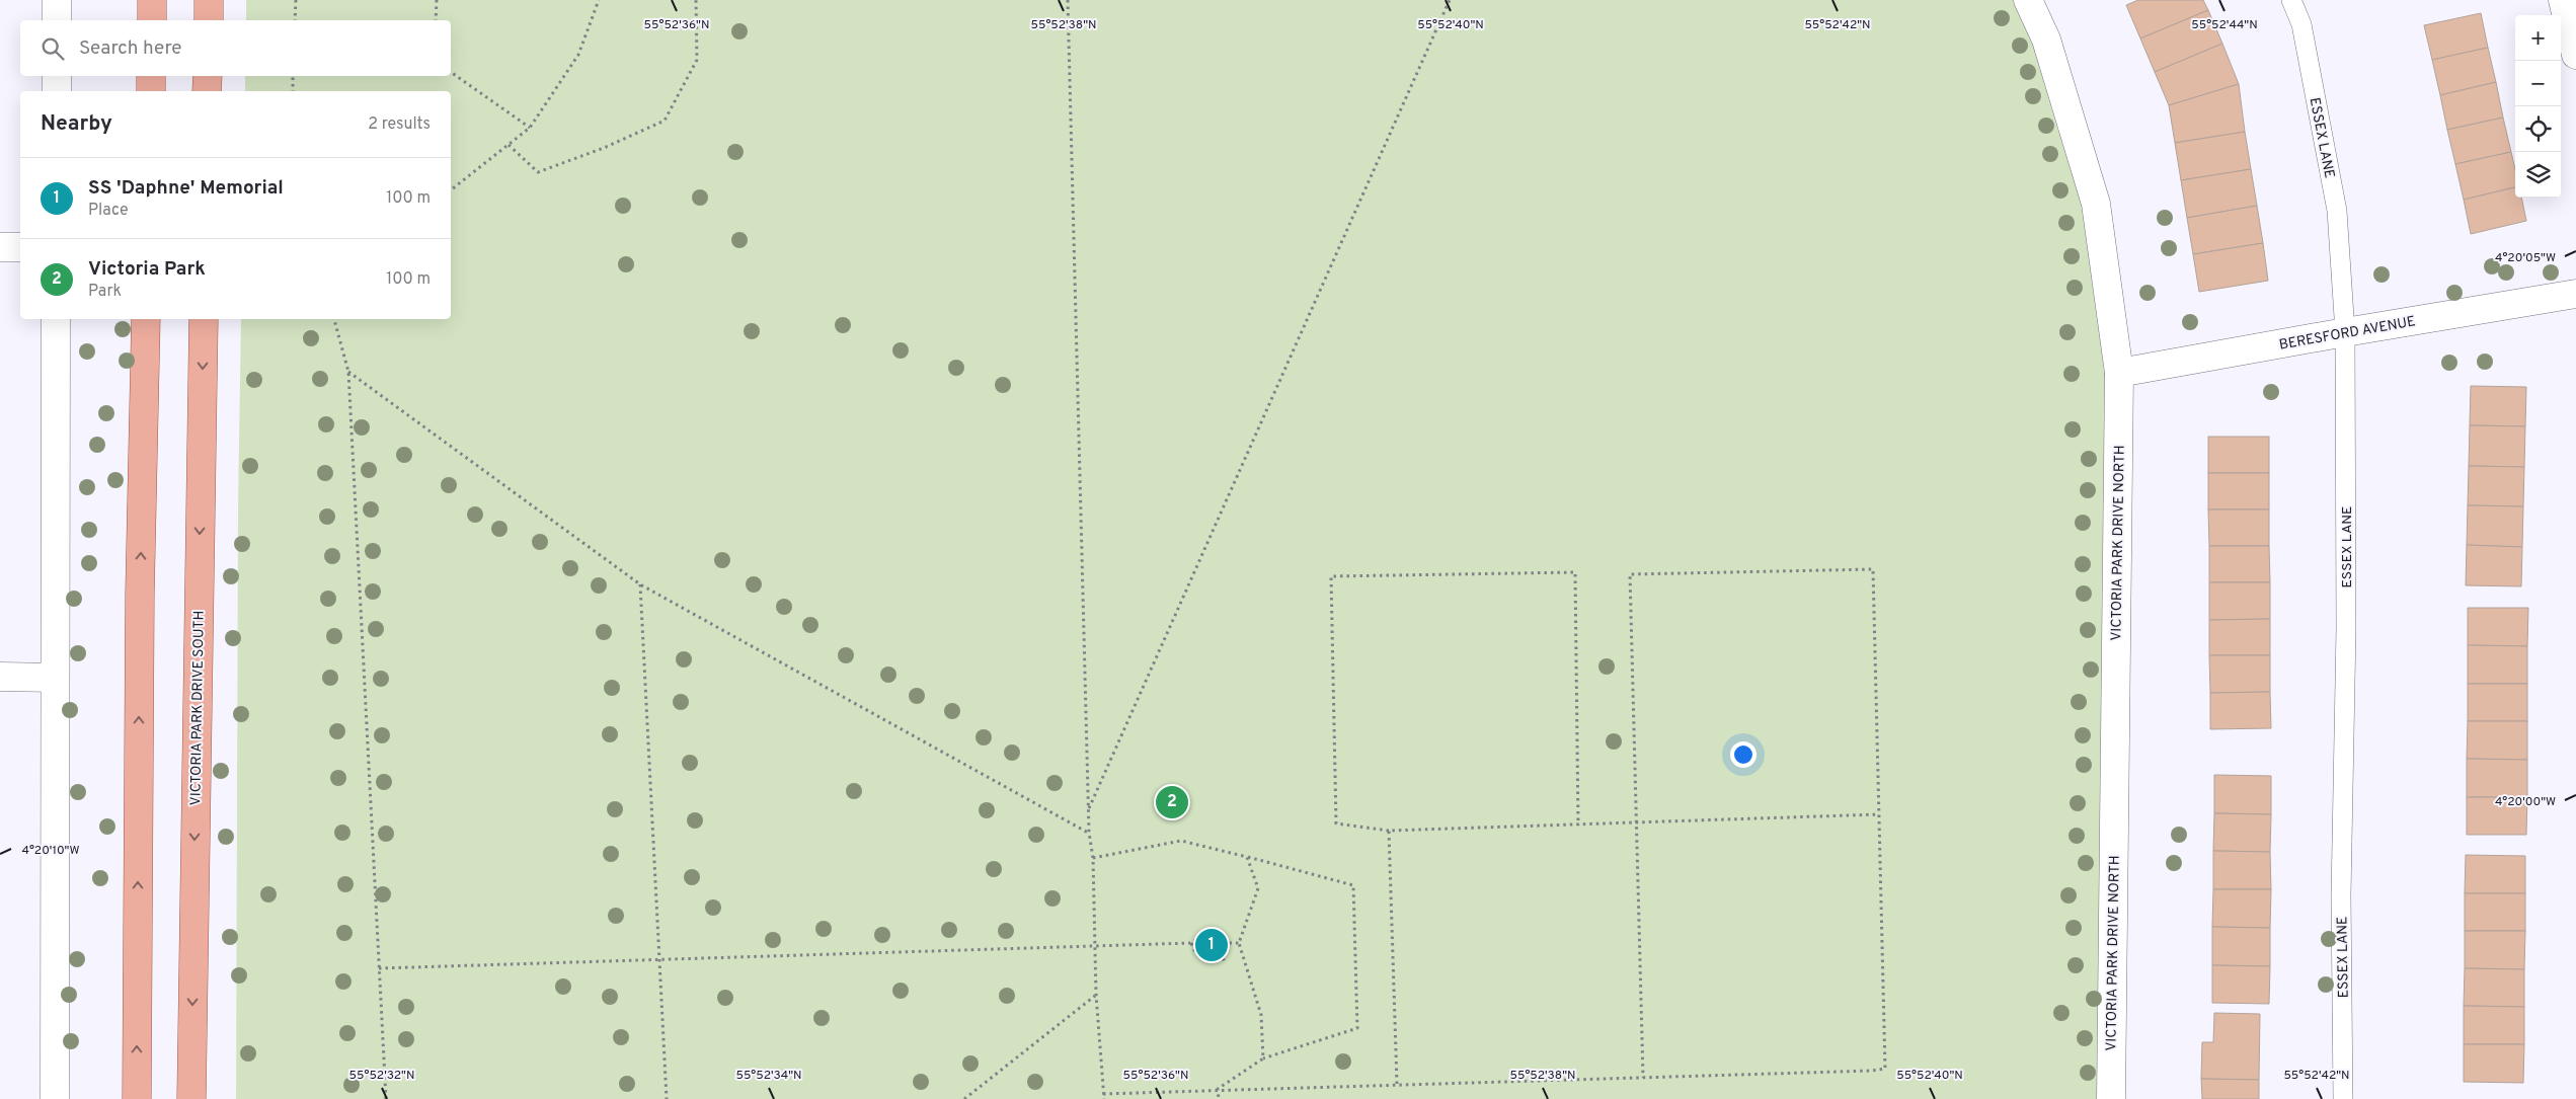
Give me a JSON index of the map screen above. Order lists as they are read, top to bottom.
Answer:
{
  "streets": {
    "main road": ["VICTORIA PARK DRIVE SOUTH"],
    "street": ["BERESFORD AVENUE", "VICTORIA PARK DRIVE NORTH"],
    "lane": ["ESSEX LANE"]
  },
  "crossings": [
    ["ESSEX LANE", "BERESFORD AVENUE"],
    ["BERESFORD AVENUE", "VICTORIA PARK DRIVE NORTH"]
  ],
  "page": {
    "map_buttons": ["+", "−"],
    "search": "Search here",
    "heading": ["Nearby", "2 results"],
    "list": [
      {
        "mark": "1",
        "name": "SS 'Daphne' Memorial",
        "note": "Place",
        "value": "100 m"
      },
      {
        "mark": "2",
        "name": "Victoria Park",
        "note": "Park",
        "value": "100 m"
      }
    ],
    "pins": ["2", "1"]
  },
  "coordinates": [
    "55°52'36\"N",
    "55°52'38\"N",
    "55°52'40\"N",
    "55°52'42\"N",
    "55°52'44\"N",
    "4°20'05\"W",
    "4°20'00\"W",
    "4°20'10\"W",
    "55°52'32\"N",
    "55°52'34\"N"
  ]
}
